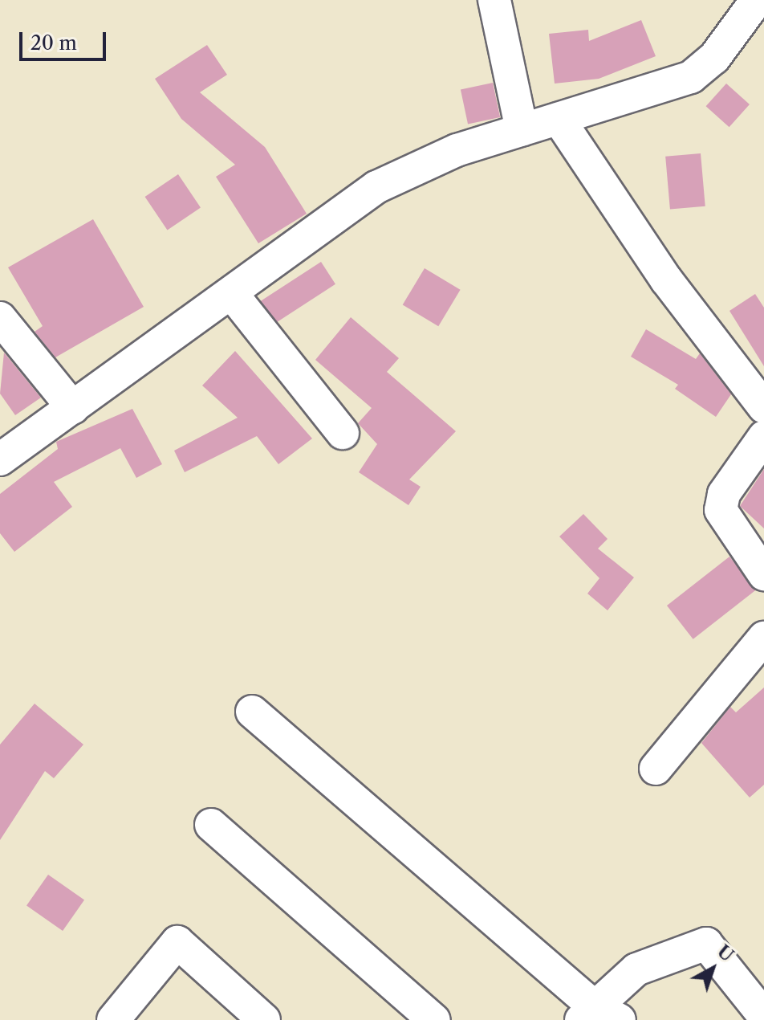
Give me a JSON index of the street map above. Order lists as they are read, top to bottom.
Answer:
{
  "scale_bar": "20 m",
  "north": "top right"
}
